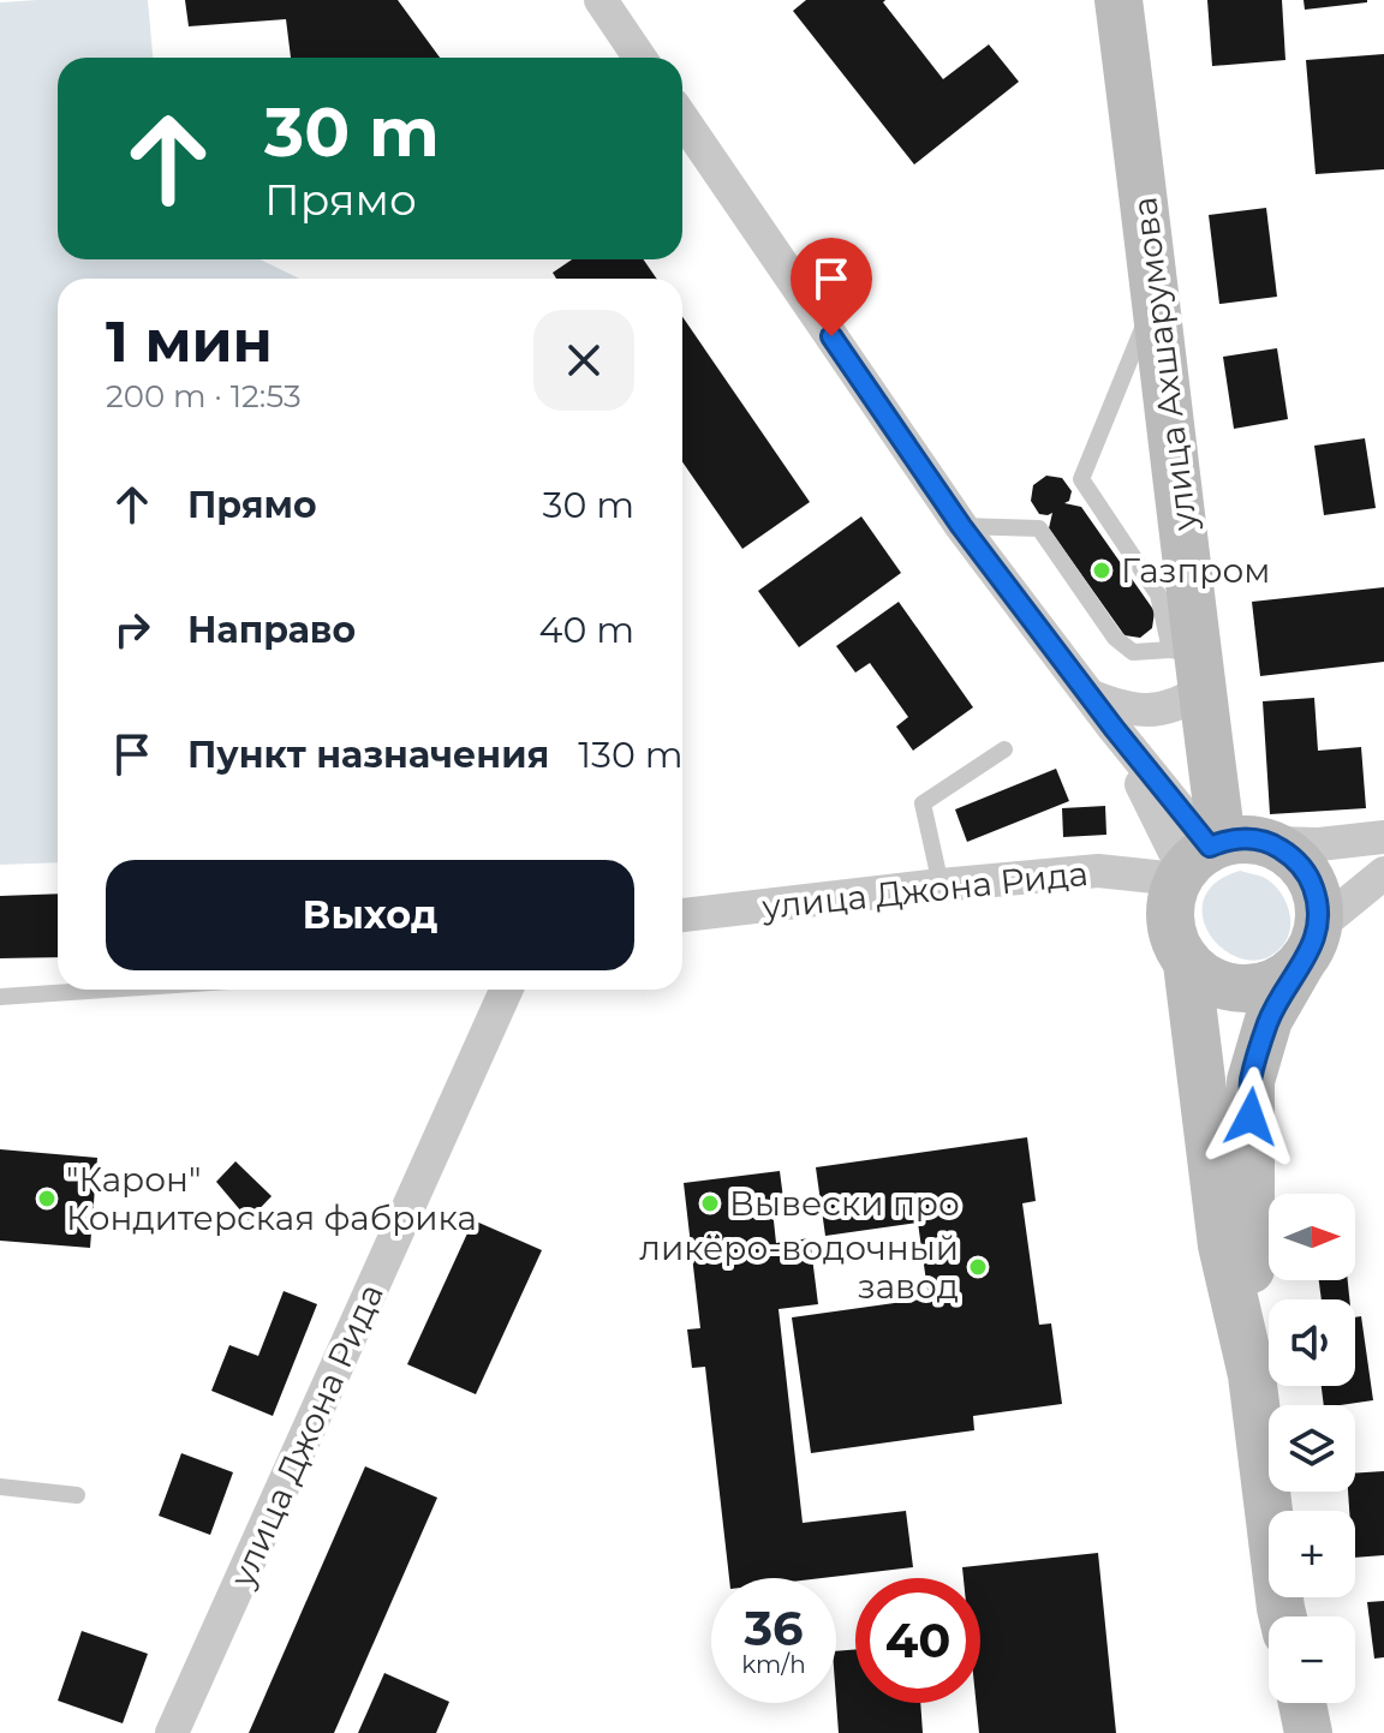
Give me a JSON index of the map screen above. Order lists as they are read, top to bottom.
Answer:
{
  "streets": {
    "street": ["улица Ахшарумова", "улица Джона Рида"]
  },
  "crossings": [
    ["улица Ахшарумова", "улица Джона Рида"]
  ],
  "places": [
    "Газпром",
    "\"Карон\" Кондитерская фабрика",
    "Вывески про",
    "ликёро-водочный завод"
  ],
  "north": "right",
  "page": {
    "turn": ["30 m", "Прямо"],
    "heading": ["1 мин", "200 m · 12:53"],
    "list": [
      {
        "name": "Прямо",
        "value": "30 m"
      },
      {
        "name": "Направо",
        "value": "40 m"
      },
      {
        "name": "Пункт назначения",
        "value": "130 m"
      }
    ],
    "buttons": "Выход",
    "map_buttons": ["+", "−"],
    "speed": "36 km/h",
    "limit": "40"
  }
}
